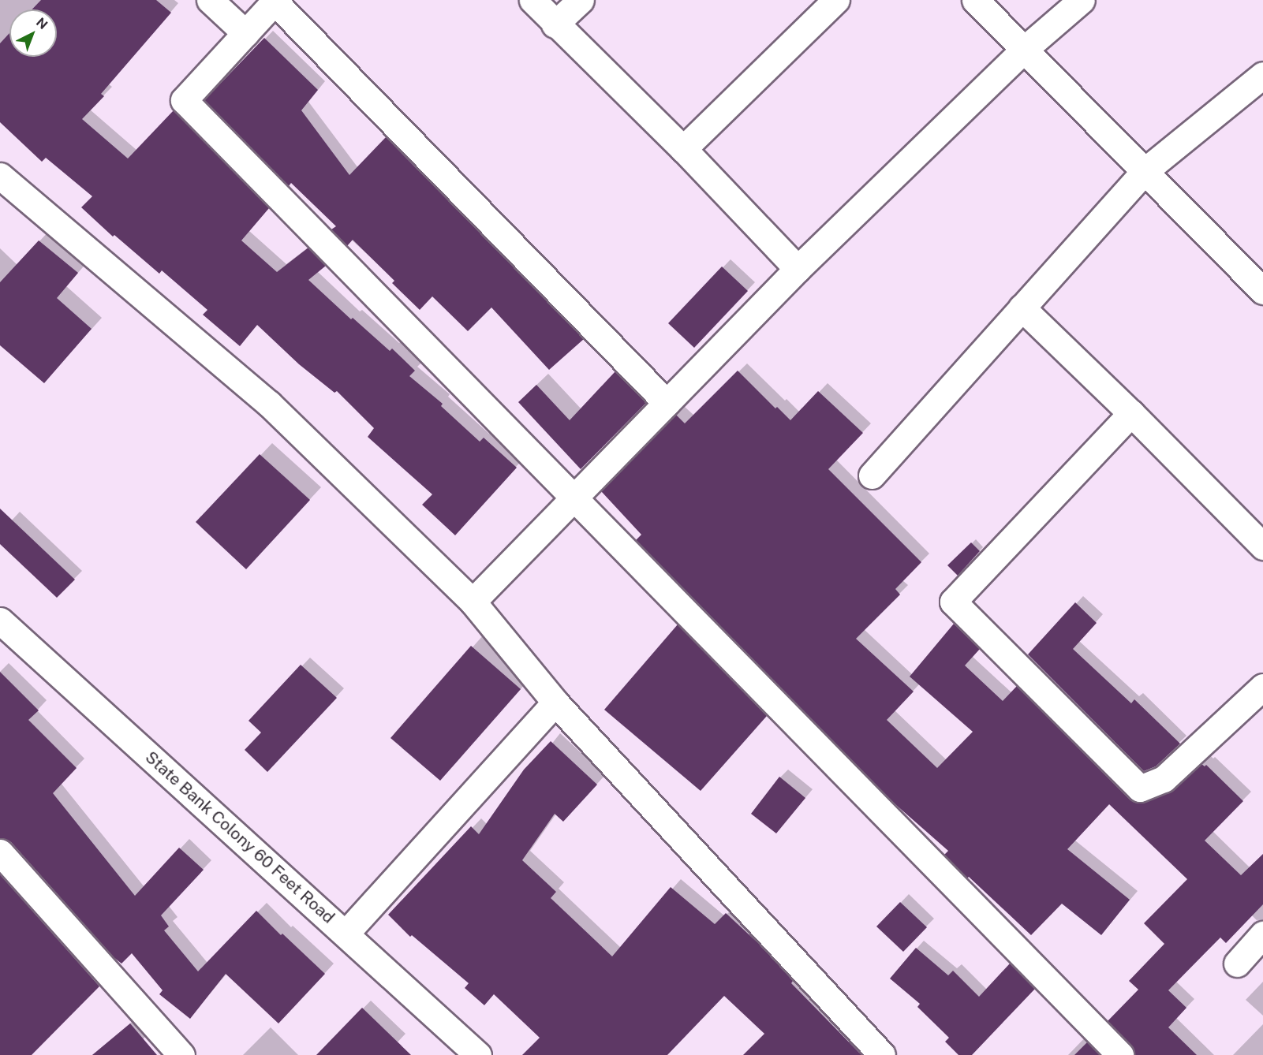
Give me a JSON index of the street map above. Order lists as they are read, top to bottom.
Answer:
{
  "streets": {
    "street": ["State Bank Colony 60 Feet Road"]
  },
  "north": "top right"
}
